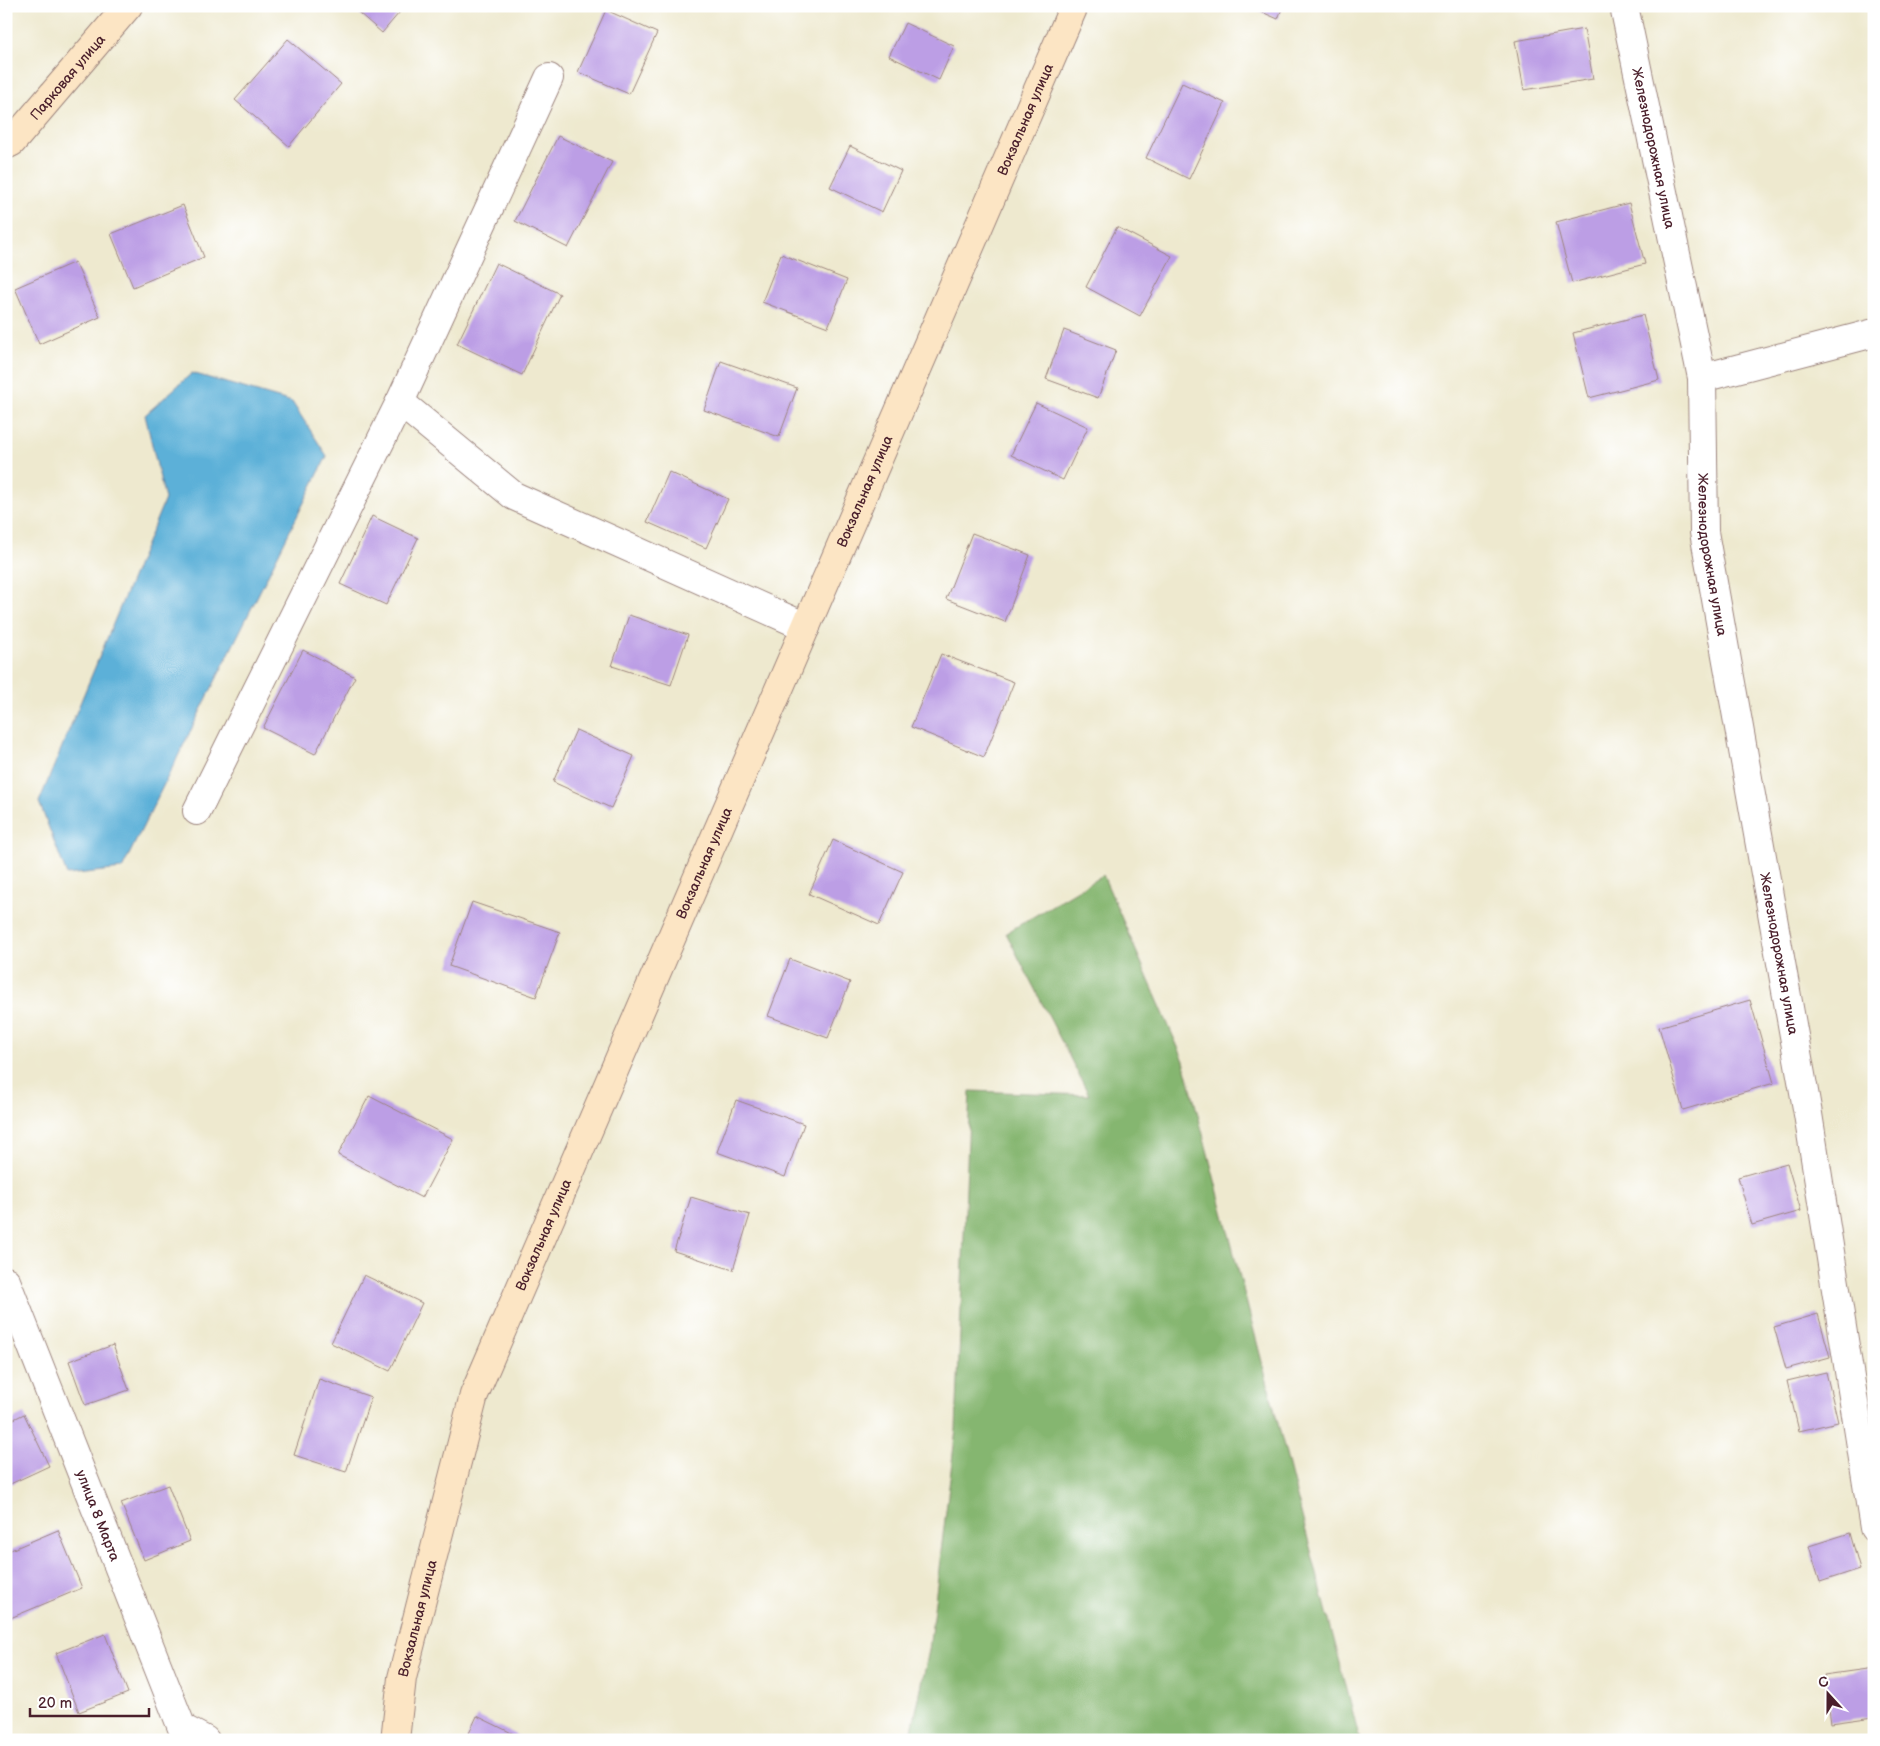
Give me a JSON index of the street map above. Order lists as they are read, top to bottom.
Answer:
{
  "streets": {
    "street": [
      "Парковая улица",
      "Вокзальная улица",
      "Железнодорожная улица",
      "улица 8 Марта"
    ]
  },
  "scale_bar": "20 m",
  "north": "top"
}
